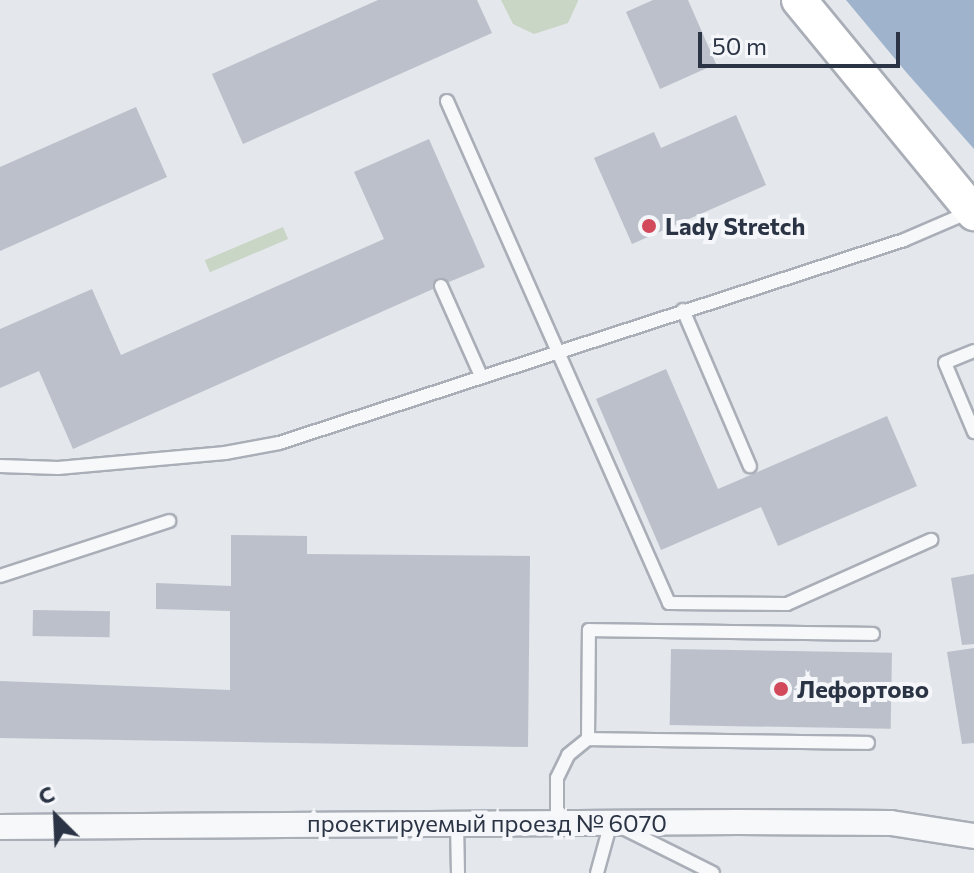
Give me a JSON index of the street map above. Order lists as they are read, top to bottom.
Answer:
{
  "streets": {
    "street": ["проектируемый проезд № 6070"]
  },
  "places": ["Lady Stretch", "Лефортово"],
  "scale_bar": "50 m",
  "north": "top left"
}
